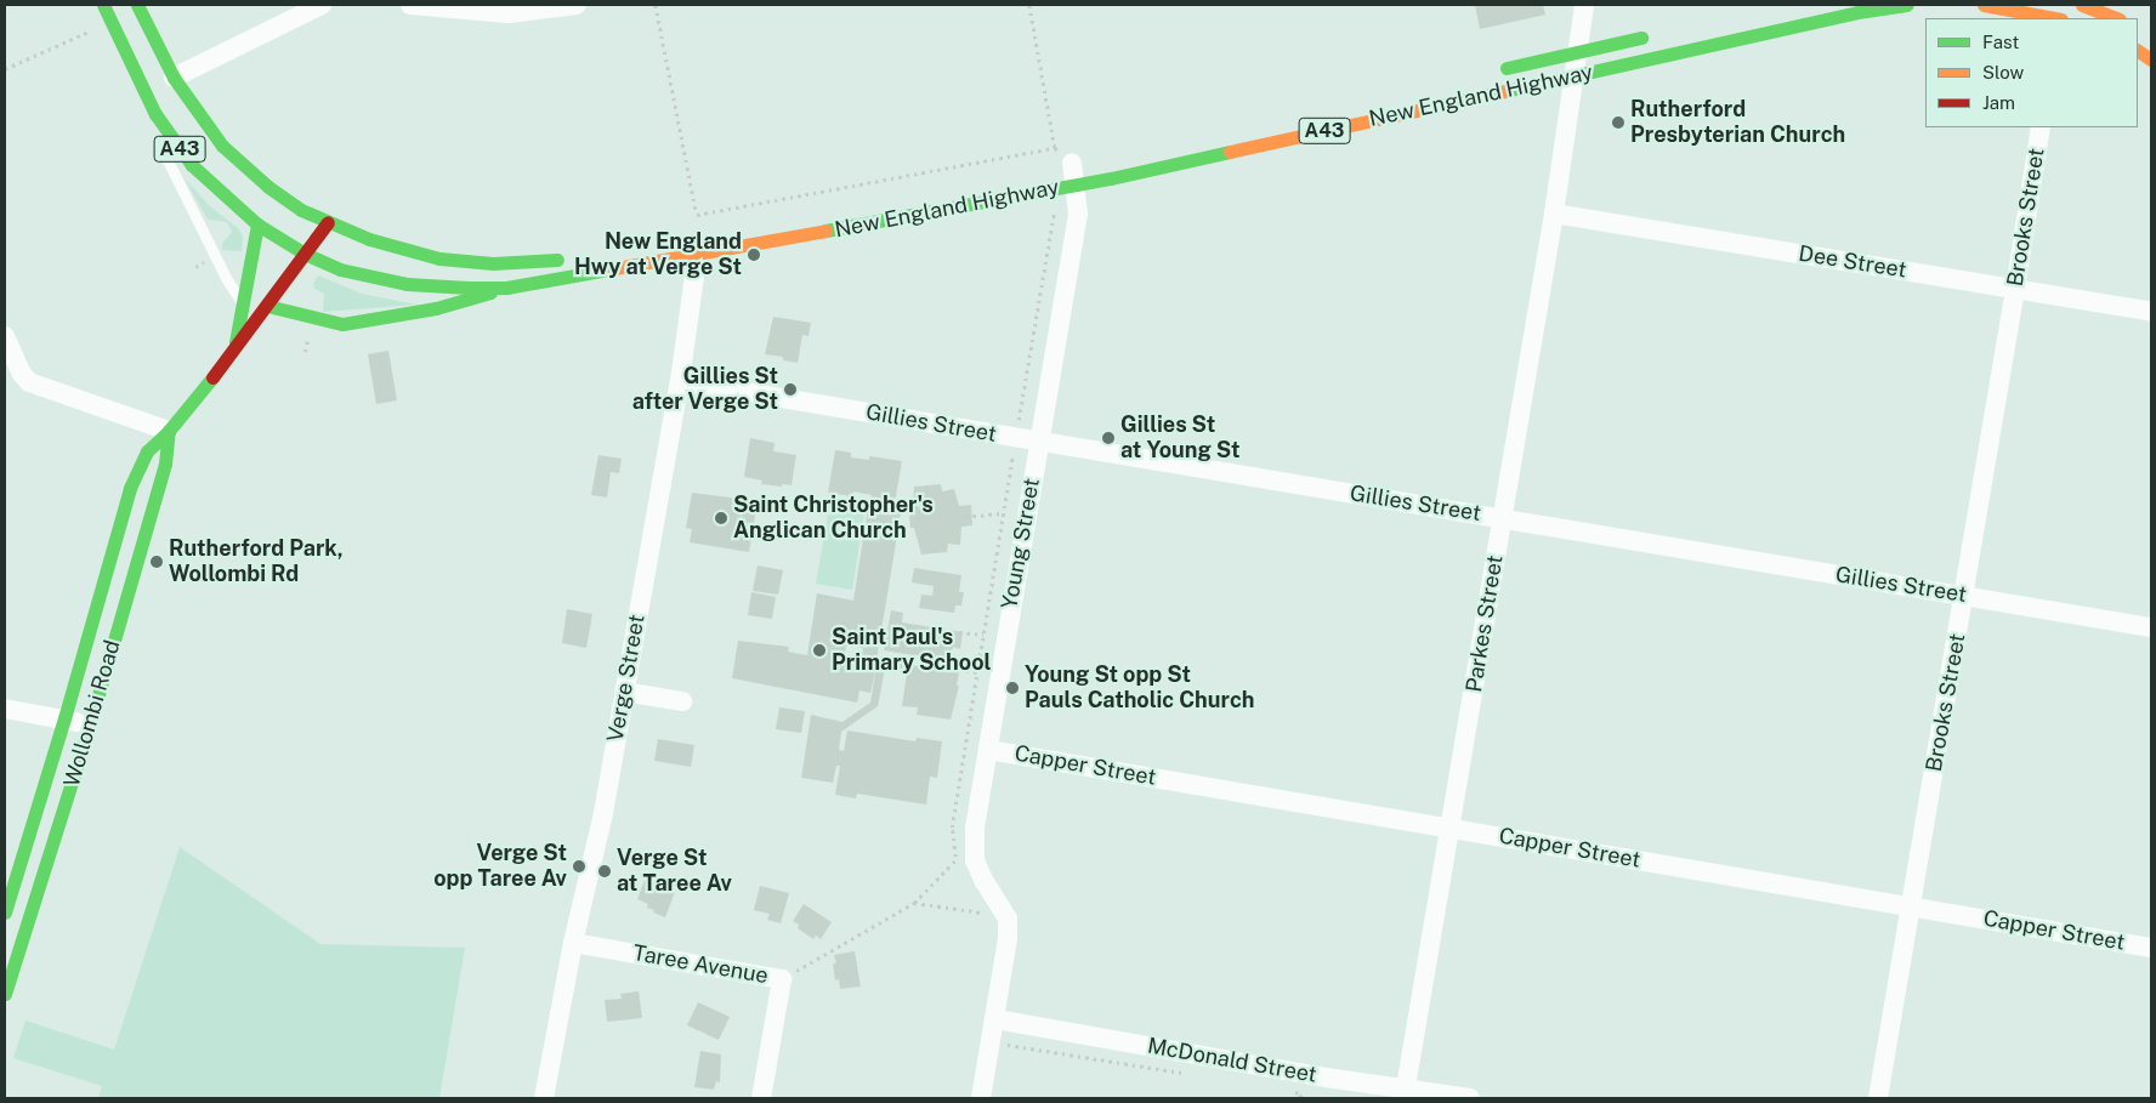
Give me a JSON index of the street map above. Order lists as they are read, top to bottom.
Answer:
{
  "streets": {
    "main road": ["New England Highway", "A43", "Wollombi Road"],
    "street": [
      "Brooks Street",
      "Dee Street",
      "Gillies Street",
      "Young Street",
      "Parkes Street",
      "Verge Street",
      "Capper Street",
      "Taree Avenue",
      "McDonald Street"
    ]
  },
  "crossings": [
    ["New England Highway", "Young Street"],
    ["New England Highway", "Parkes Street"],
    ["New England Highway", "Verge Street"],
    ["New England Highway", "Wollombi Road"],
    ["A43", "Wollombi Road"],
    ["Brooks Street", "Dee Street"],
    ["Brooks Street", "Gillies Street"],
    ["Brooks Street", "Capper Street"],
    ["Dee Street", "Parkes Street"],
    ["Gillies Street", "Young Street"],
    ["Gillies Street", "Parkes Street"],
    ["Gillies Street", "Verge Street"],
    ["Young Street", "Capper Street"],
    ["Young Street", "McDonald Street"],
    ["Parkes Street", "Capper Street"],
    ["Parkes Street", "McDonald Street"],
    ["Verge Street", "Taree Avenue"]
  ],
  "places": [
    "Rutherford Presbyterian Church",
    "New England Hwy at Verge St",
    "Gillies St after Verge St",
    "Gillies St at Young St",
    "Saint Christopher's Anglican Church",
    "Rutherford Park, Wollombi Rd",
    "Saint Paul's Primary School",
    "Young St opp St Pauls Catholic Church",
    "Verge St opp Taree Av",
    "Verge St at Taree Av"
  ],
  "legend": ["Fast", "Slow", "Jam"]
}
